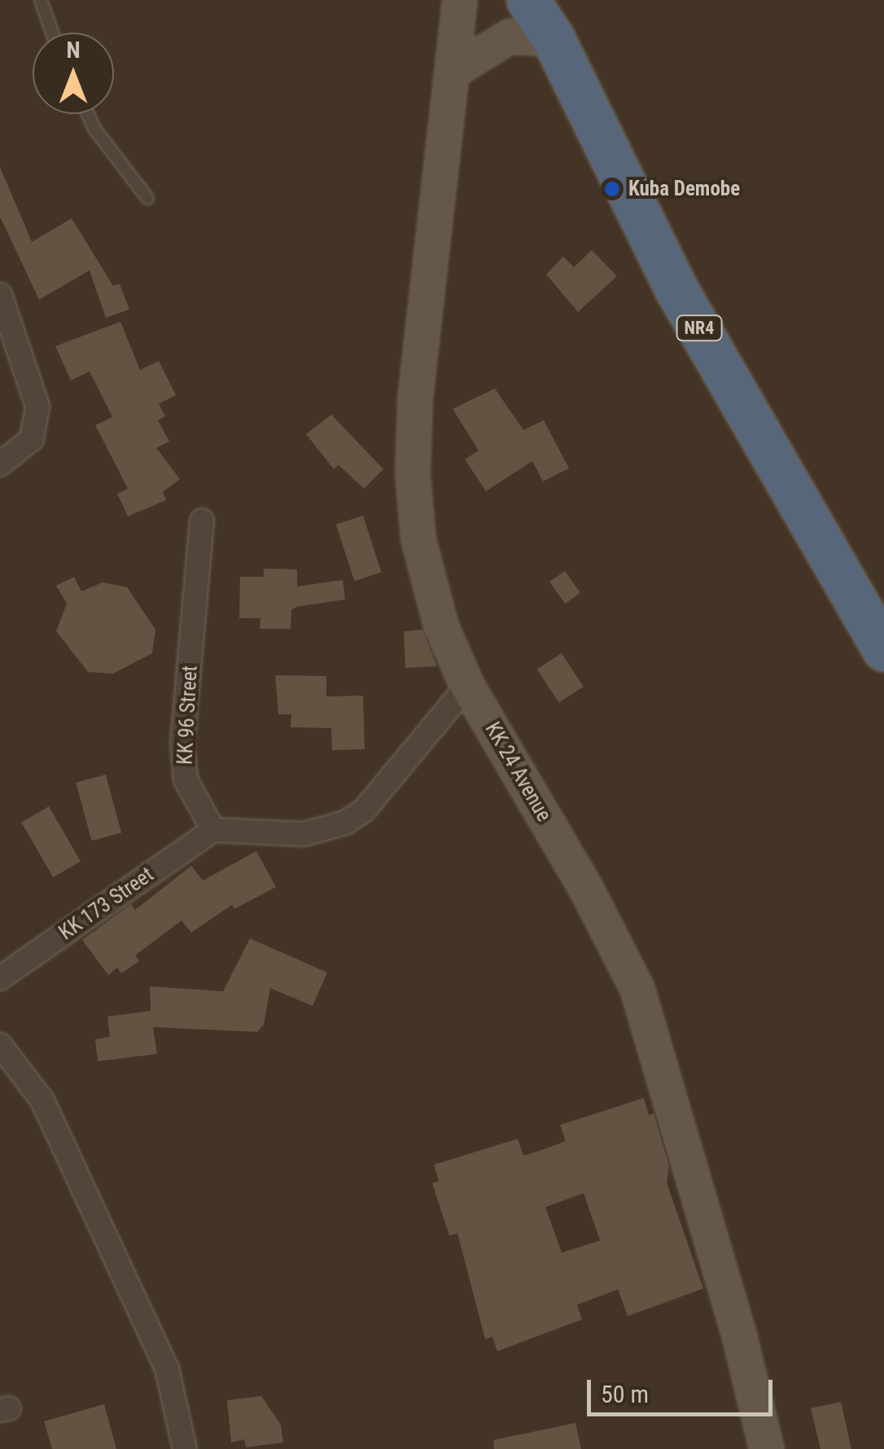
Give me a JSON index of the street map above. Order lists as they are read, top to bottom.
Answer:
{
  "streets": {
    "highway": ["NR4"],
    "street": ["KK 96 Street", "KK 24 Avenue", "KK 173 Street"]
  },
  "crossings": [
    ["KK 96 Street", "KK 173 Street"]
  ],
  "places": ["Kuba Demobe"],
  "scale_bar": "50 m",
  "north": "top"
}
